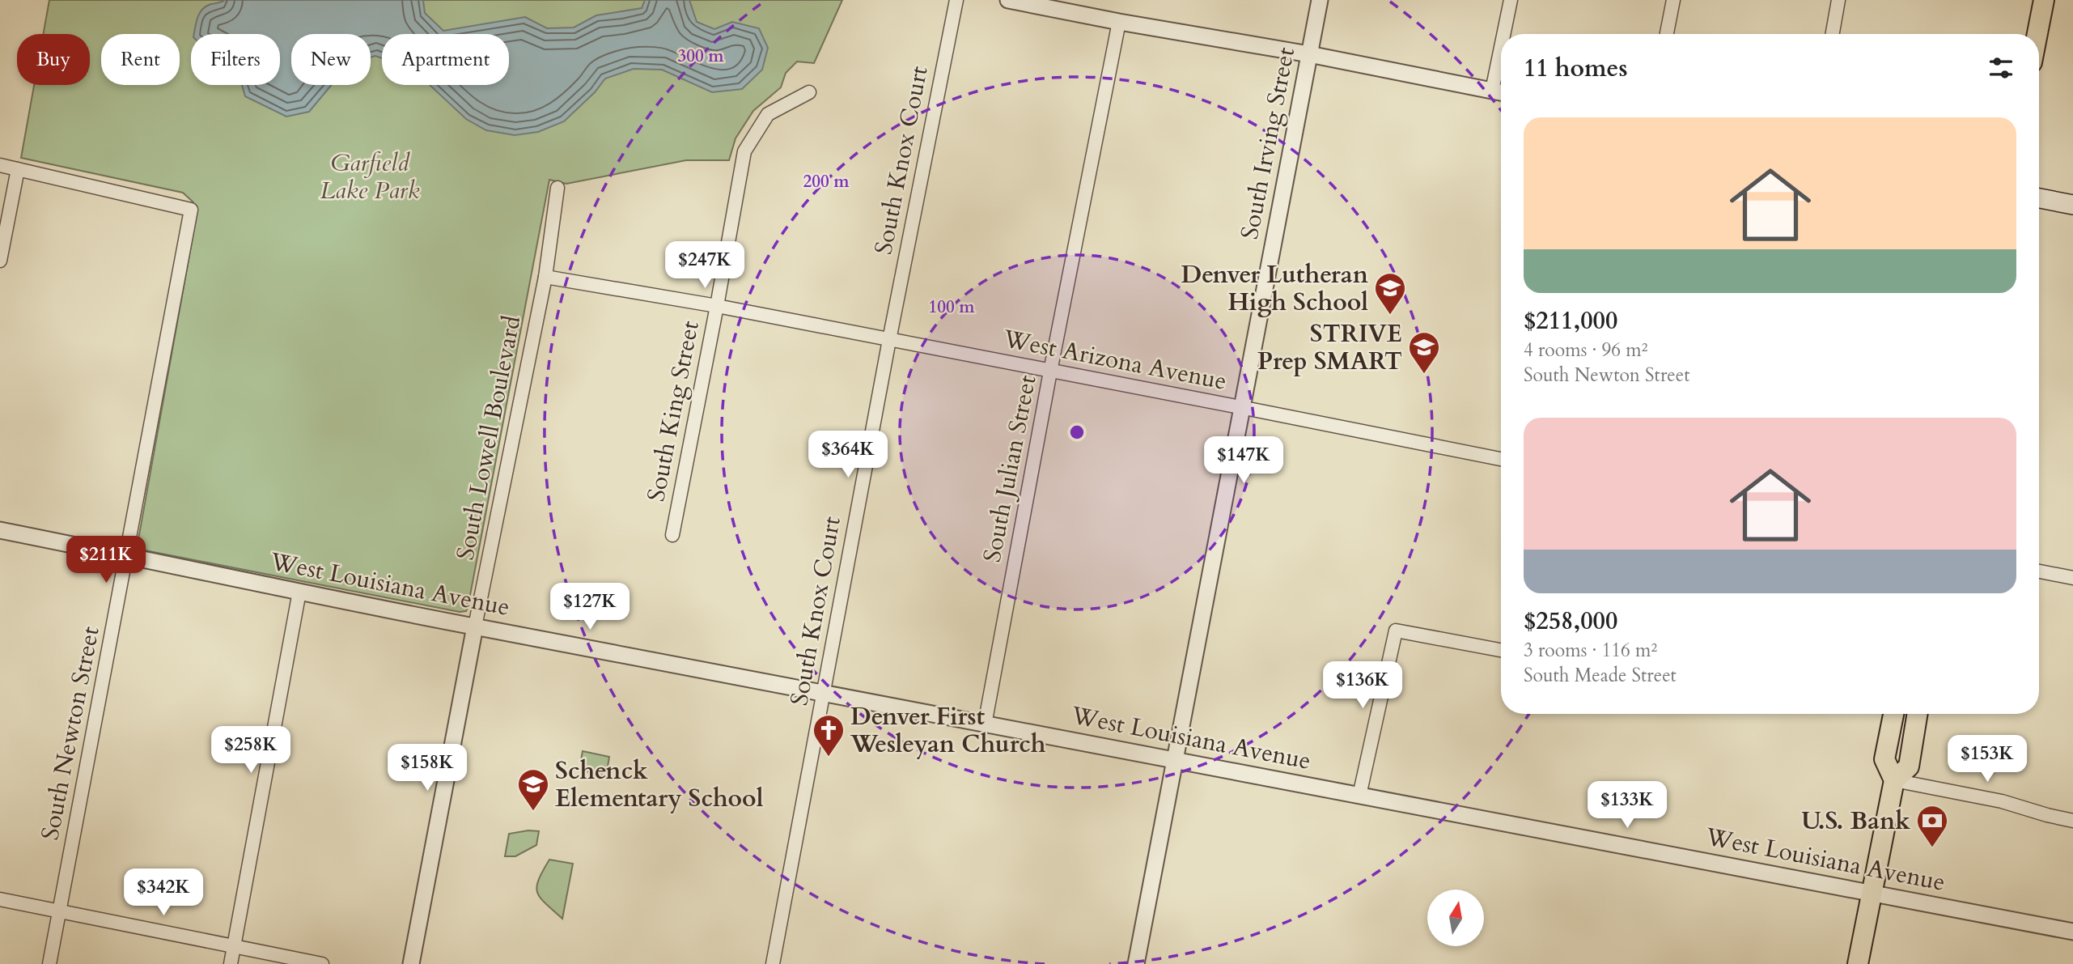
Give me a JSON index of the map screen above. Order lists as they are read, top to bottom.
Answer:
{
  "streets": {
    "street": [
      "South Irving Street",
      "South Knox Court",
      "West Arizona Avenue",
      "South King Street",
      "South Lowell Boulevard",
      "South Julian Street",
      "West Louisiana Avenue",
      "South Newton Street"
    ]
  },
  "crossings": [
    ["South Irving Street", "West Arizona Avenue"],
    ["South Irving Street", "West Louisiana Avenue"],
    ["South Knox Court", "West Arizona Avenue"],
    ["South Knox Court", "West Louisiana Avenue"],
    ["West Arizona Avenue", "South King Street"],
    ["West Arizona Avenue", "South Lowell Boulevard"],
    ["West Arizona Avenue", "South Julian Street"],
    ["South Lowell Boulevard", "West Louisiana Avenue"],
    ["South Julian Street", "West Louisiana Avenue"],
    ["West Louisiana Avenue", "South Newton Street"]
  ],
  "parks": ["Garfield Lake Park"],
  "places": {
    "school or university": ["Denver Lutheran High School", "STRIVE Prep SMART", "Schenck Elementary School"],
    "church": ["Denver First Wesleyan Church"],
    "bank": ["U.S. Bank"]
  },
  "north": "top",
  "page": {
    "chip": [
      "Buy",
      "Rent",
      "Filters",
      "New",
      "Apartment"
    ],
    "heading": "11 homes",
    "list": [
      {
        "name": "$211,000",
        "note": "4 rooms · 96 m² · South Newton Street"
      },
      {
        "name": "$258,000",
        "note": "3 rooms · 116 m² · South Meade Street"
      }
    ],
    "price": [
      "$247K",
      "$364K",
      "$147K",
      "$211K",
      "$127K",
      "$136K",
      "$258K",
      "$153K",
      "$158K",
      "$133K",
      "$342K"
    ]
  },
  "rings": ["300 m", "200 m", "100 m"]
}
